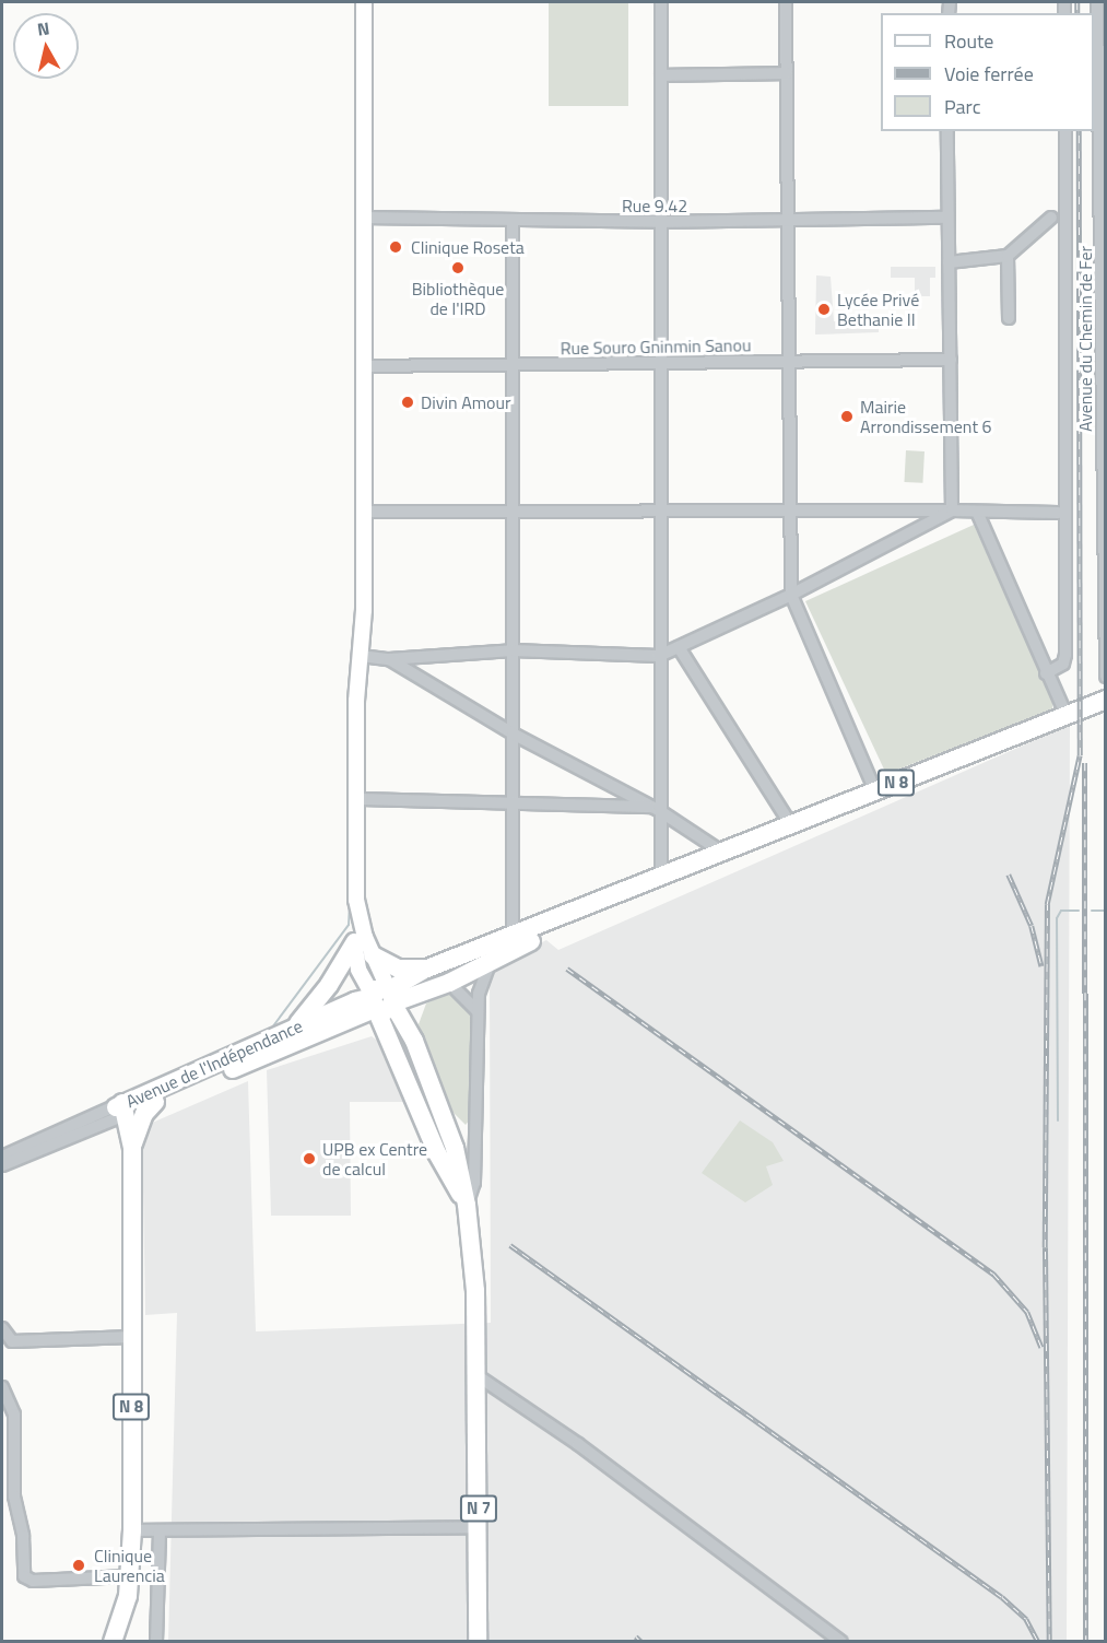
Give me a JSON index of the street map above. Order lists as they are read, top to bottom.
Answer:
{
  "streets": {
    "highway": ["N 8", "Avenue de l'Indépendance", "N 7"],
    "street": ["Rue 9.42", "Avenue du Chemin de Fer", "Rue Souro Gninmin Sanou"]
  },
  "crossings": [
    ["N 8", "Avenue de l'Indépendance"],
    ["Avenue de l'Indépendance", "N 7"]
  ],
  "places": [
    "Clinique Roseta",
    "Bibliothèque de l'IRD",
    "Lycée Privé Bethanie II",
    "Divin Amour",
    "Mairie Arrondissement 6",
    "UPB ex Centre de calcul",
    "Clinique Laurencia"
  ],
  "legend": ["Route", "Voie ferrée", "Parc"],
  "north": "top"
}
